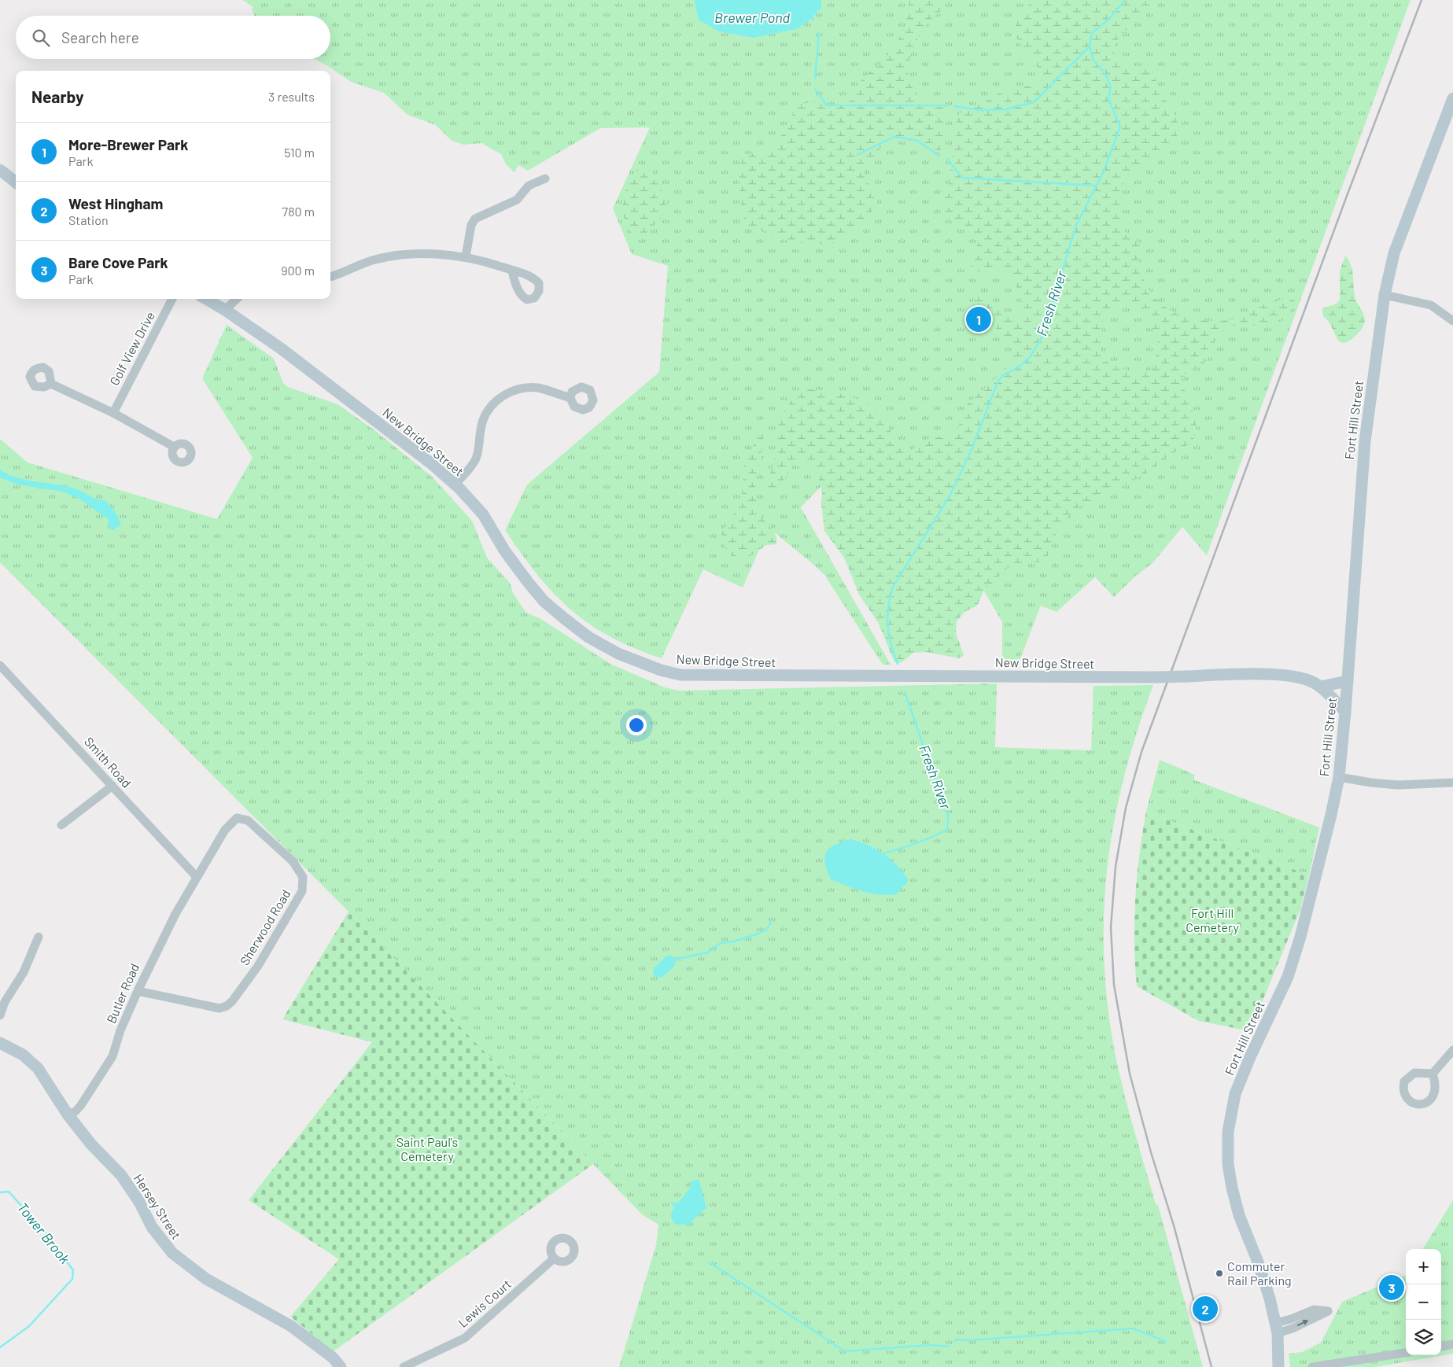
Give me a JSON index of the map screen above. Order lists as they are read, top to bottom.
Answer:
{
  "streets": {
    "street": [
      "Golf View Drive",
      "Fort Hill Street",
      "New Bridge Street",
      "Smith Road",
      "Sherwood Road",
      "Butler Road",
      "Hersey Street",
      "Lewis Court"
    ]
  },
  "crossings": [
    ["Fort Hill Street", "New Bridge Street"],
    ["Smith Road", "Sherwood Road"],
    ["Smith Road", "Butler Road"],
    ["Sherwood Road", "Butler Road"],
    ["Butler Road", "Hersey Street"]
  ],
  "water": ["Brewer Pond", "Fresh River", "Tower Brook"],
  "parks": ["Fort Hill Cemetery", "Saint Paul's Cemetery"],
  "places": ["Commuter Rail Parking"],
  "page": {
    "search": "Search here",
    "heading": ["Nearby", "3 results"],
    "list": [
      {
        "mark": "1",
        "name": "More-Brewer Park",
        "note": "Park",
        "value": "510 m"
      },
      {
        "mark": "2",
        "name": "West Hingham",
        "note": "Station",
        "value": "780 m"
      },
      {
        "mark": "3",
        "name": "Bare Cove Park",
        "note": "Park",
        "value": "900 m"
      }
    ],
    "pins": ["1", "3", "2"],
    "map_buttons": ["+", "−"]
  }
}
